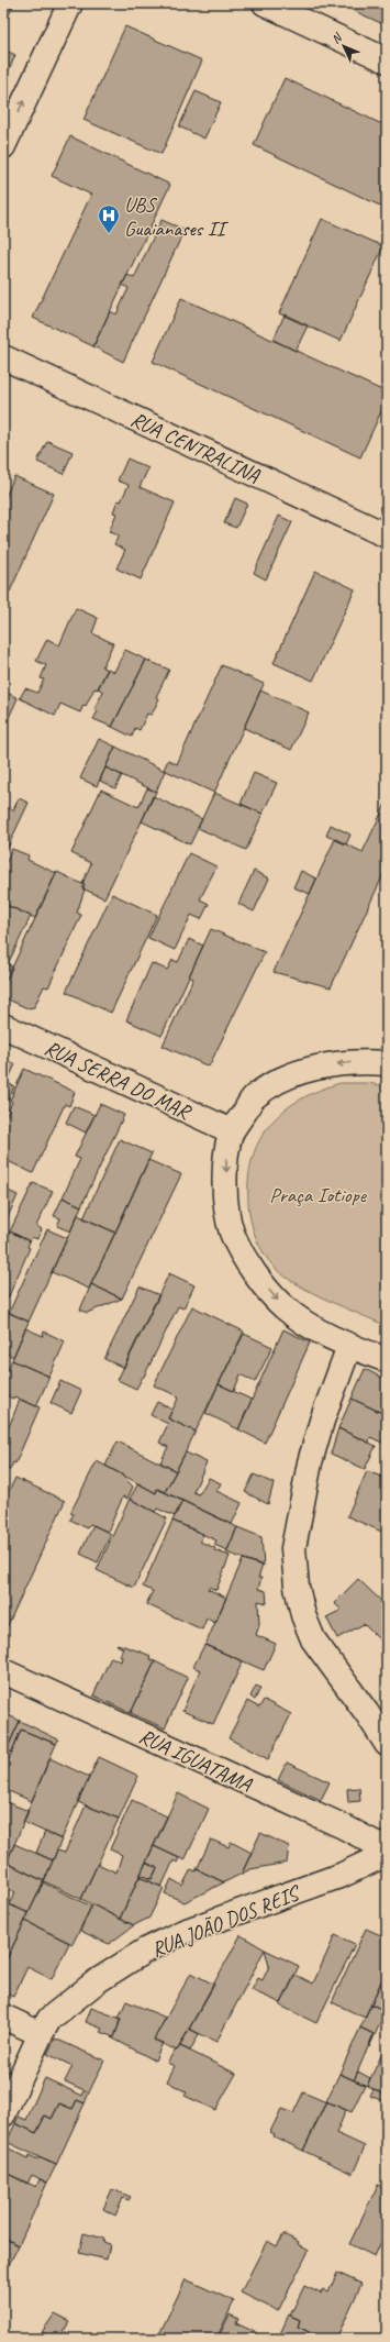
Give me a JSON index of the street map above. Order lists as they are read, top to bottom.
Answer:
{
  "streets": {
    "street": [
      "RUA CENTRALINA",
      "RUA SERRA DO MAR",
      "RUA IGUATAMA",
      "RUA JOÃO DOS REIS"
    ]
  },
  "parks": ["Praça Iotiope"],
  "places": {
    "hospital": ["UBS Guaianases II"]
  },
  "north": "top left"
}
